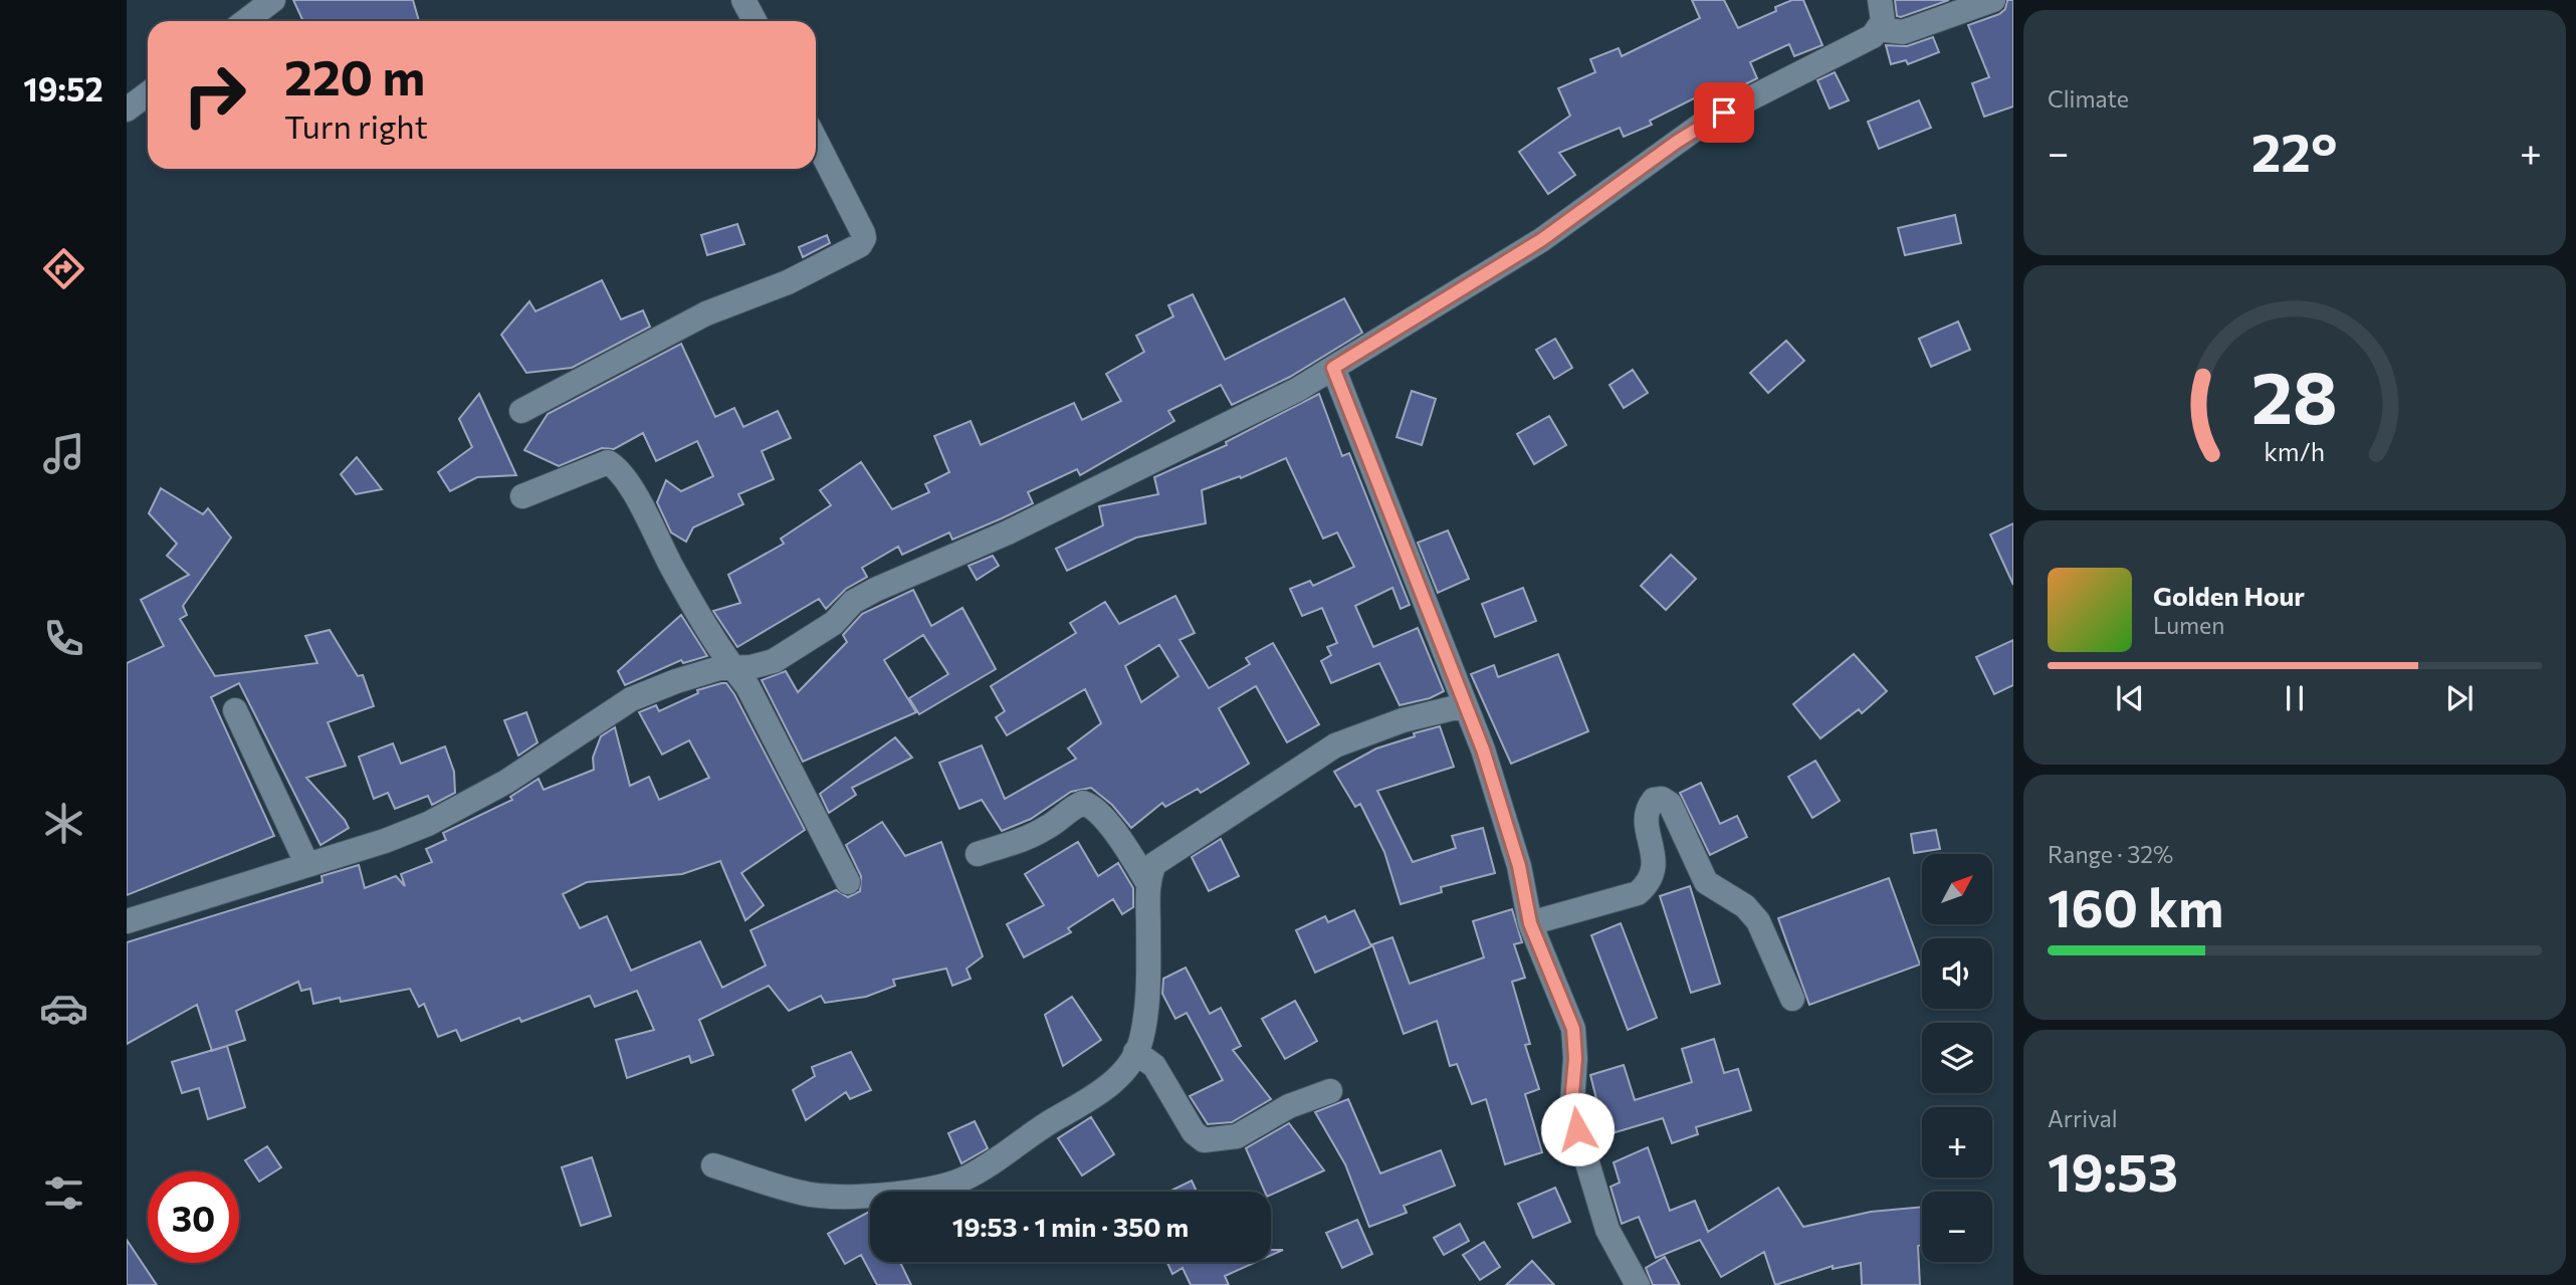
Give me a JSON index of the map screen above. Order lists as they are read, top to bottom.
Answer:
{
  "north": "top right",
  "page": {
    "tabs": "19:52",
    "tile": [
      "Climate",
      ["Range · 32%", "160 km"],
      ["Arrival", "19:53"]
    ],
    "turn": ["220 m", "Turn right"],
    "heat": ["−", "22°", "+"],
    "song": ["Golden Hour", "Lumen"],
    "map_buttons": ["+", "−"],
    "limit": "30",
    "trip": "19:53 · 1 min · 350 m",
    "gauge": ["28", "km/h"]
  }
}
